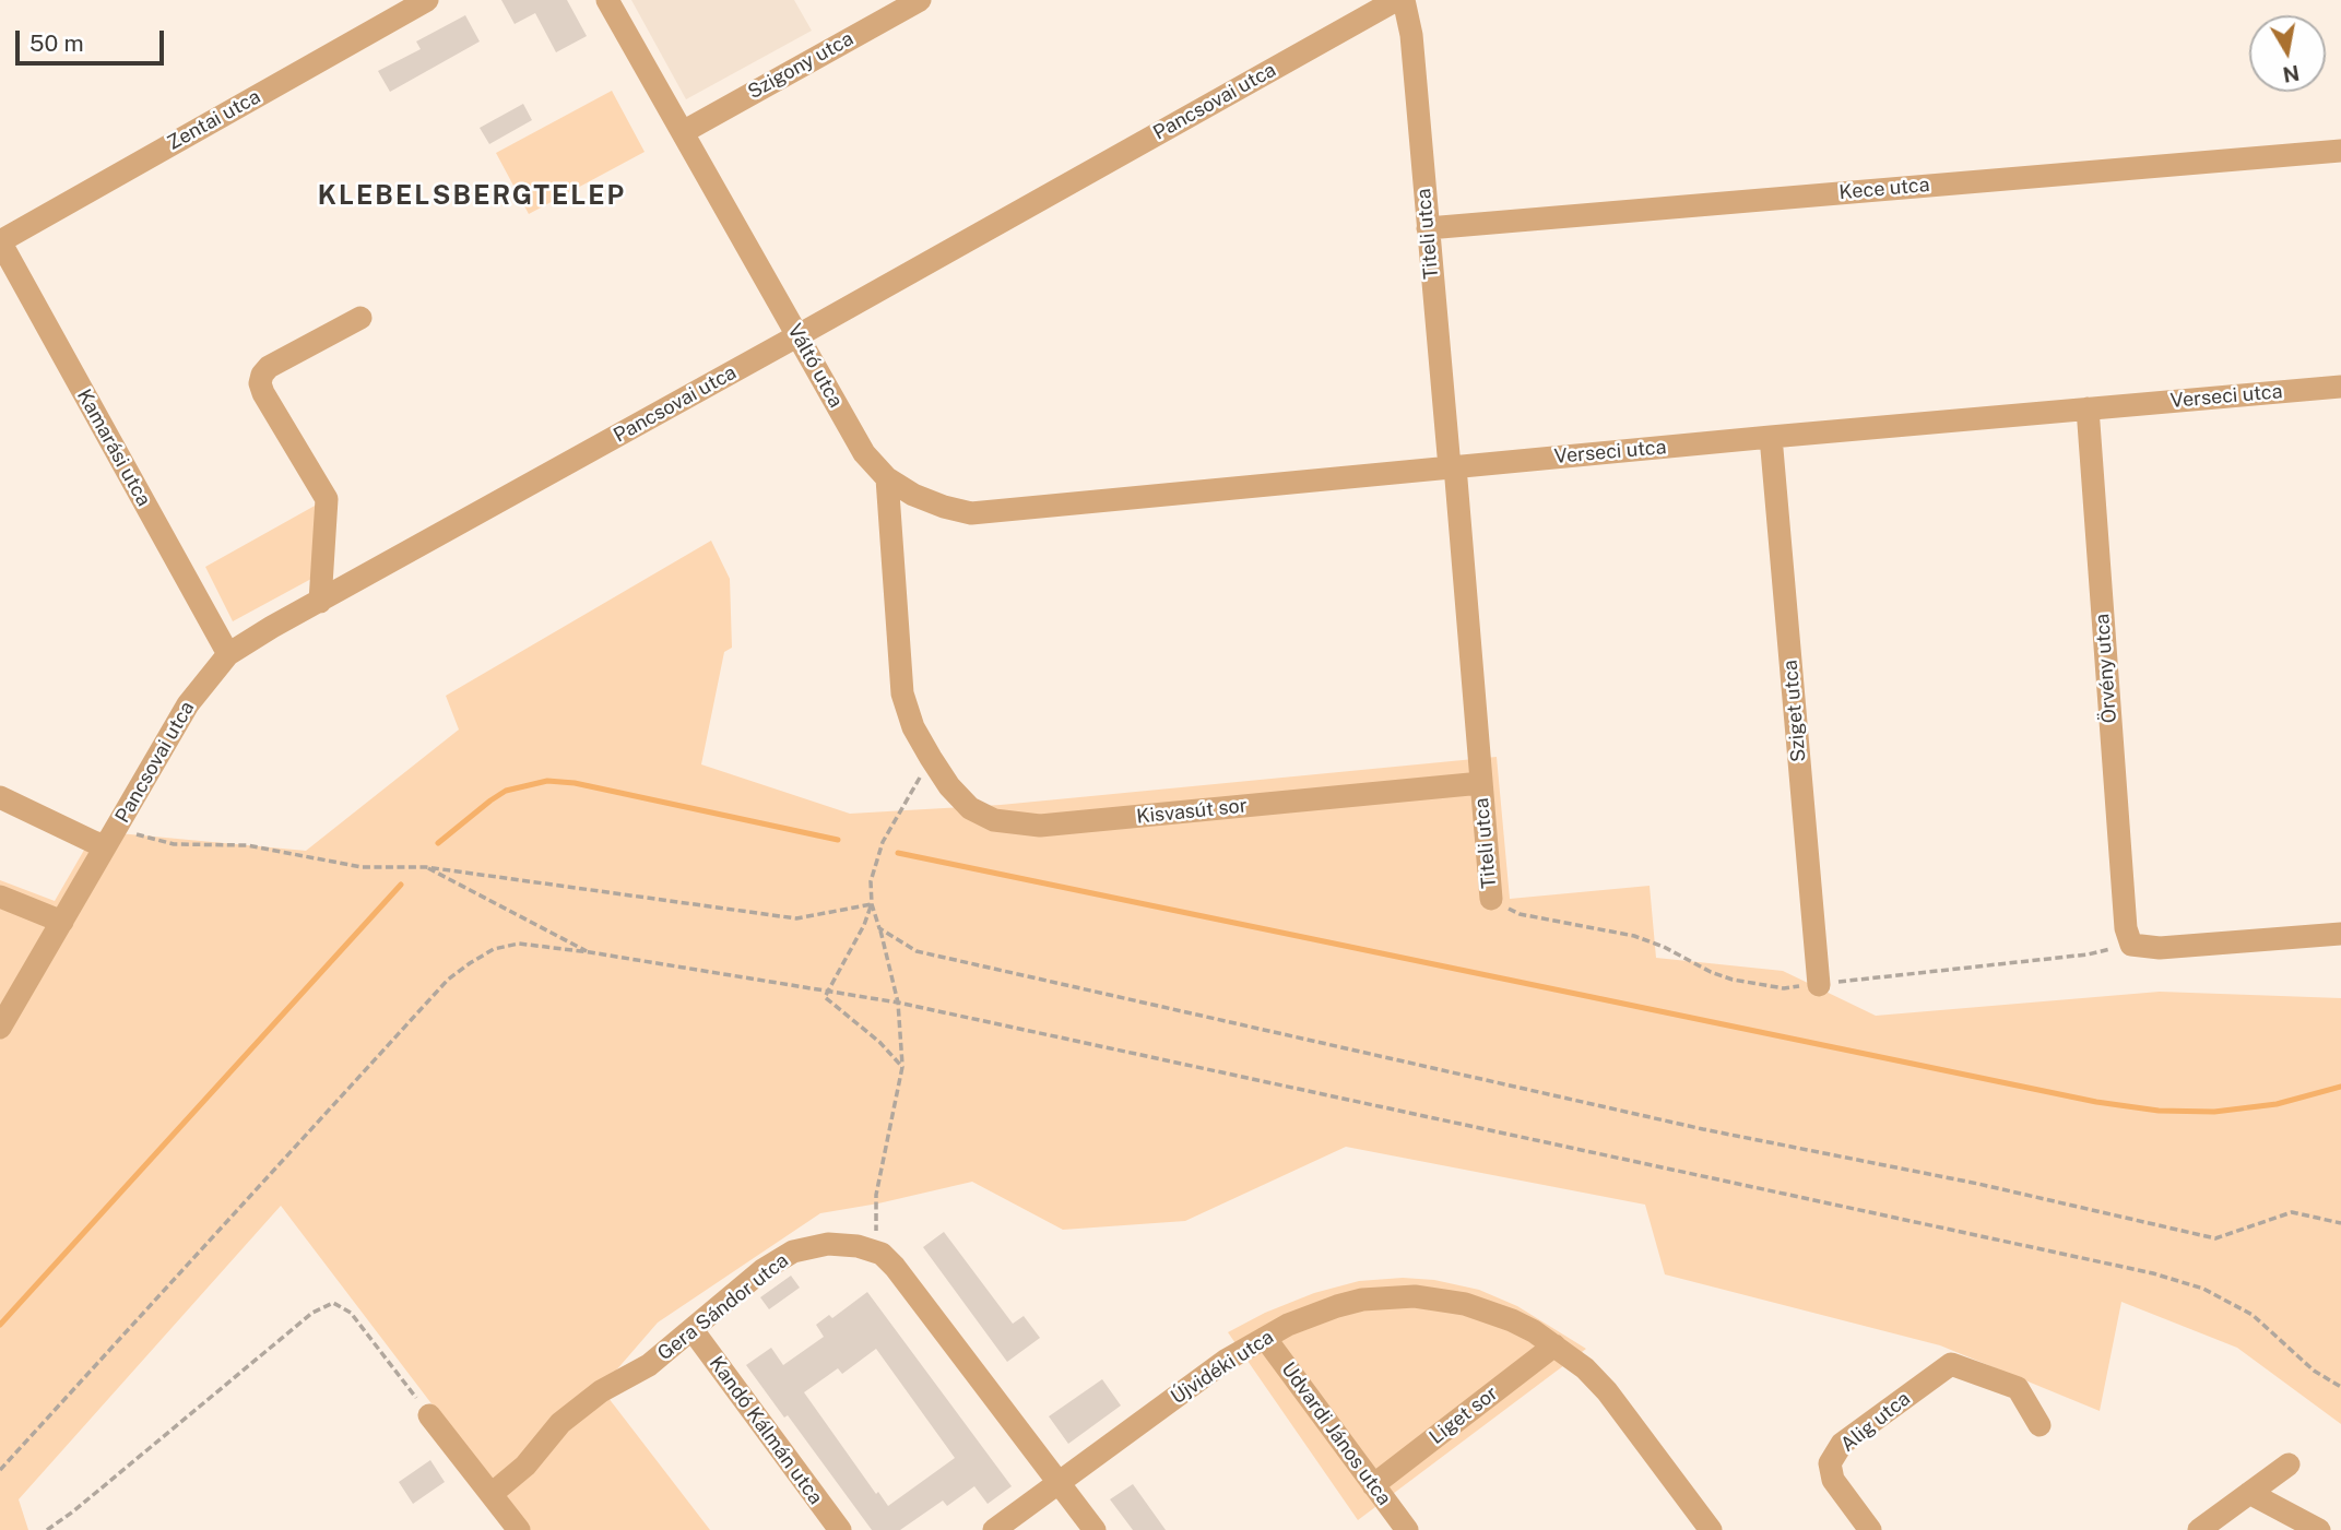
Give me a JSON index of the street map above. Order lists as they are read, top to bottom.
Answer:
{
  "streets": {
    "street": [
      "Szigony utca",
      "Pancsovai utca",
      "Zentai utca",
      "Kece utca",
      "Titeli utca",
      "Váltó utca",
      "Verseci utca",
      "Kamarási utca",
      "Örvény utca",
      "Sziget utca",
      "Kisvasút sor",
      "Gera Sándor utca",
      "Újvidéki utca",
      "Liget sor",
      "Alig utca",
      "Kandó Kálmán utca",
      "Udvardi János utca"
    ]
  },
  "crossings": [
    ["Szigony utca", "Váltó utca"],
    ["Pancsovai utca", "Váltó utca"],
    ["Pancsovai utca", "Kamarási utca"],
    ["Zentai utca", "Kamarási utca"],
    ["Kece utca", "Titeli utca"],
    ["Titeli utca", "Verseci utca"],
    ["Titeli utca", "Kisvasút sor"],
    ["Váltó utca", "Verseci utca"],
    ["Verseci utca", "Örvény utca"],
    ["Verseci utca", "Sziget utca"],
    ["Gera Sándor utca", "Kandó Kálmán utca"],
    ["Újvidéki utca", "Liget sor"],
    ["Újvidéki utca", "Udvardi János utca"],
    ["Liget sor", "Udvardi János utca"]
  ],
  "districts": ["KLEBELSBERGTELEP"],
  "scale_bar": "50 m",
  "north": "bottom"
}
